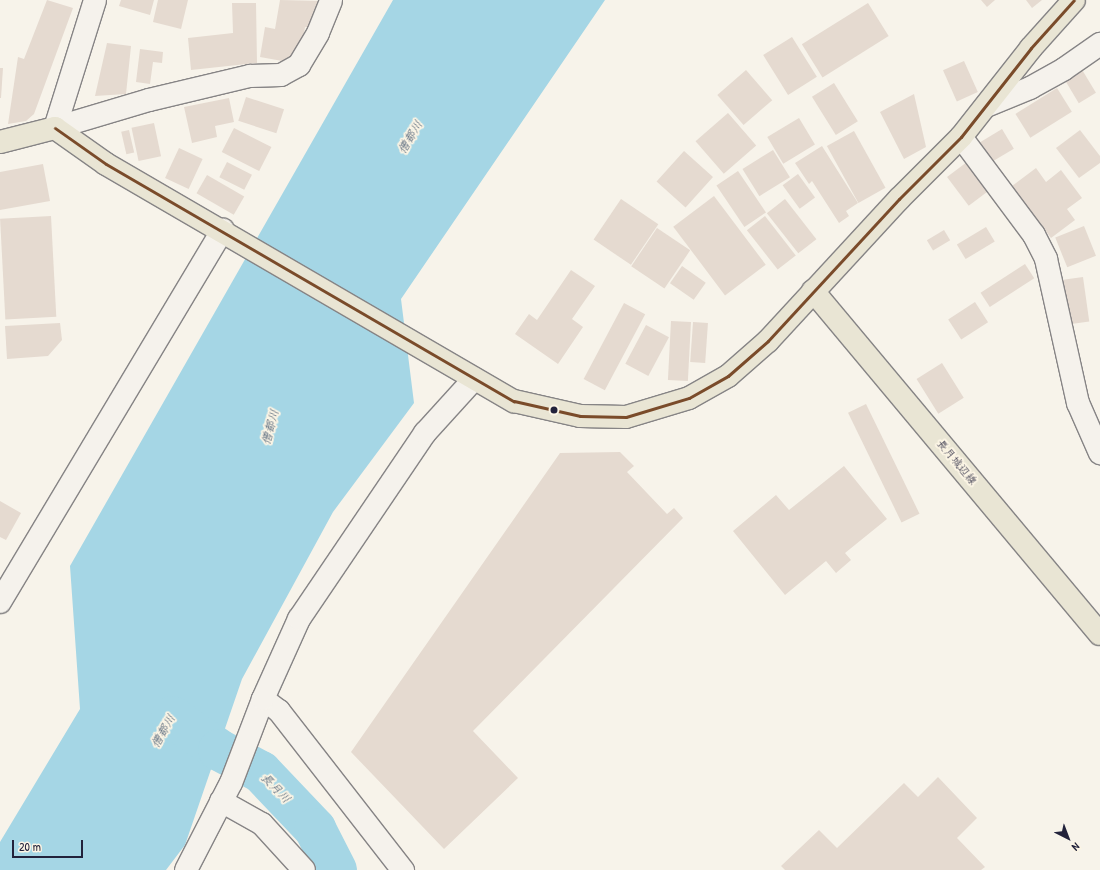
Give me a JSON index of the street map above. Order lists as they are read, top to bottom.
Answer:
{
  "streets": {
    "main road": ["長月城辺線"]
  },
  "water": ["僧都川", "長月川"],
  "scale_bar": "20 m",
  "north": "bottom right"
}
